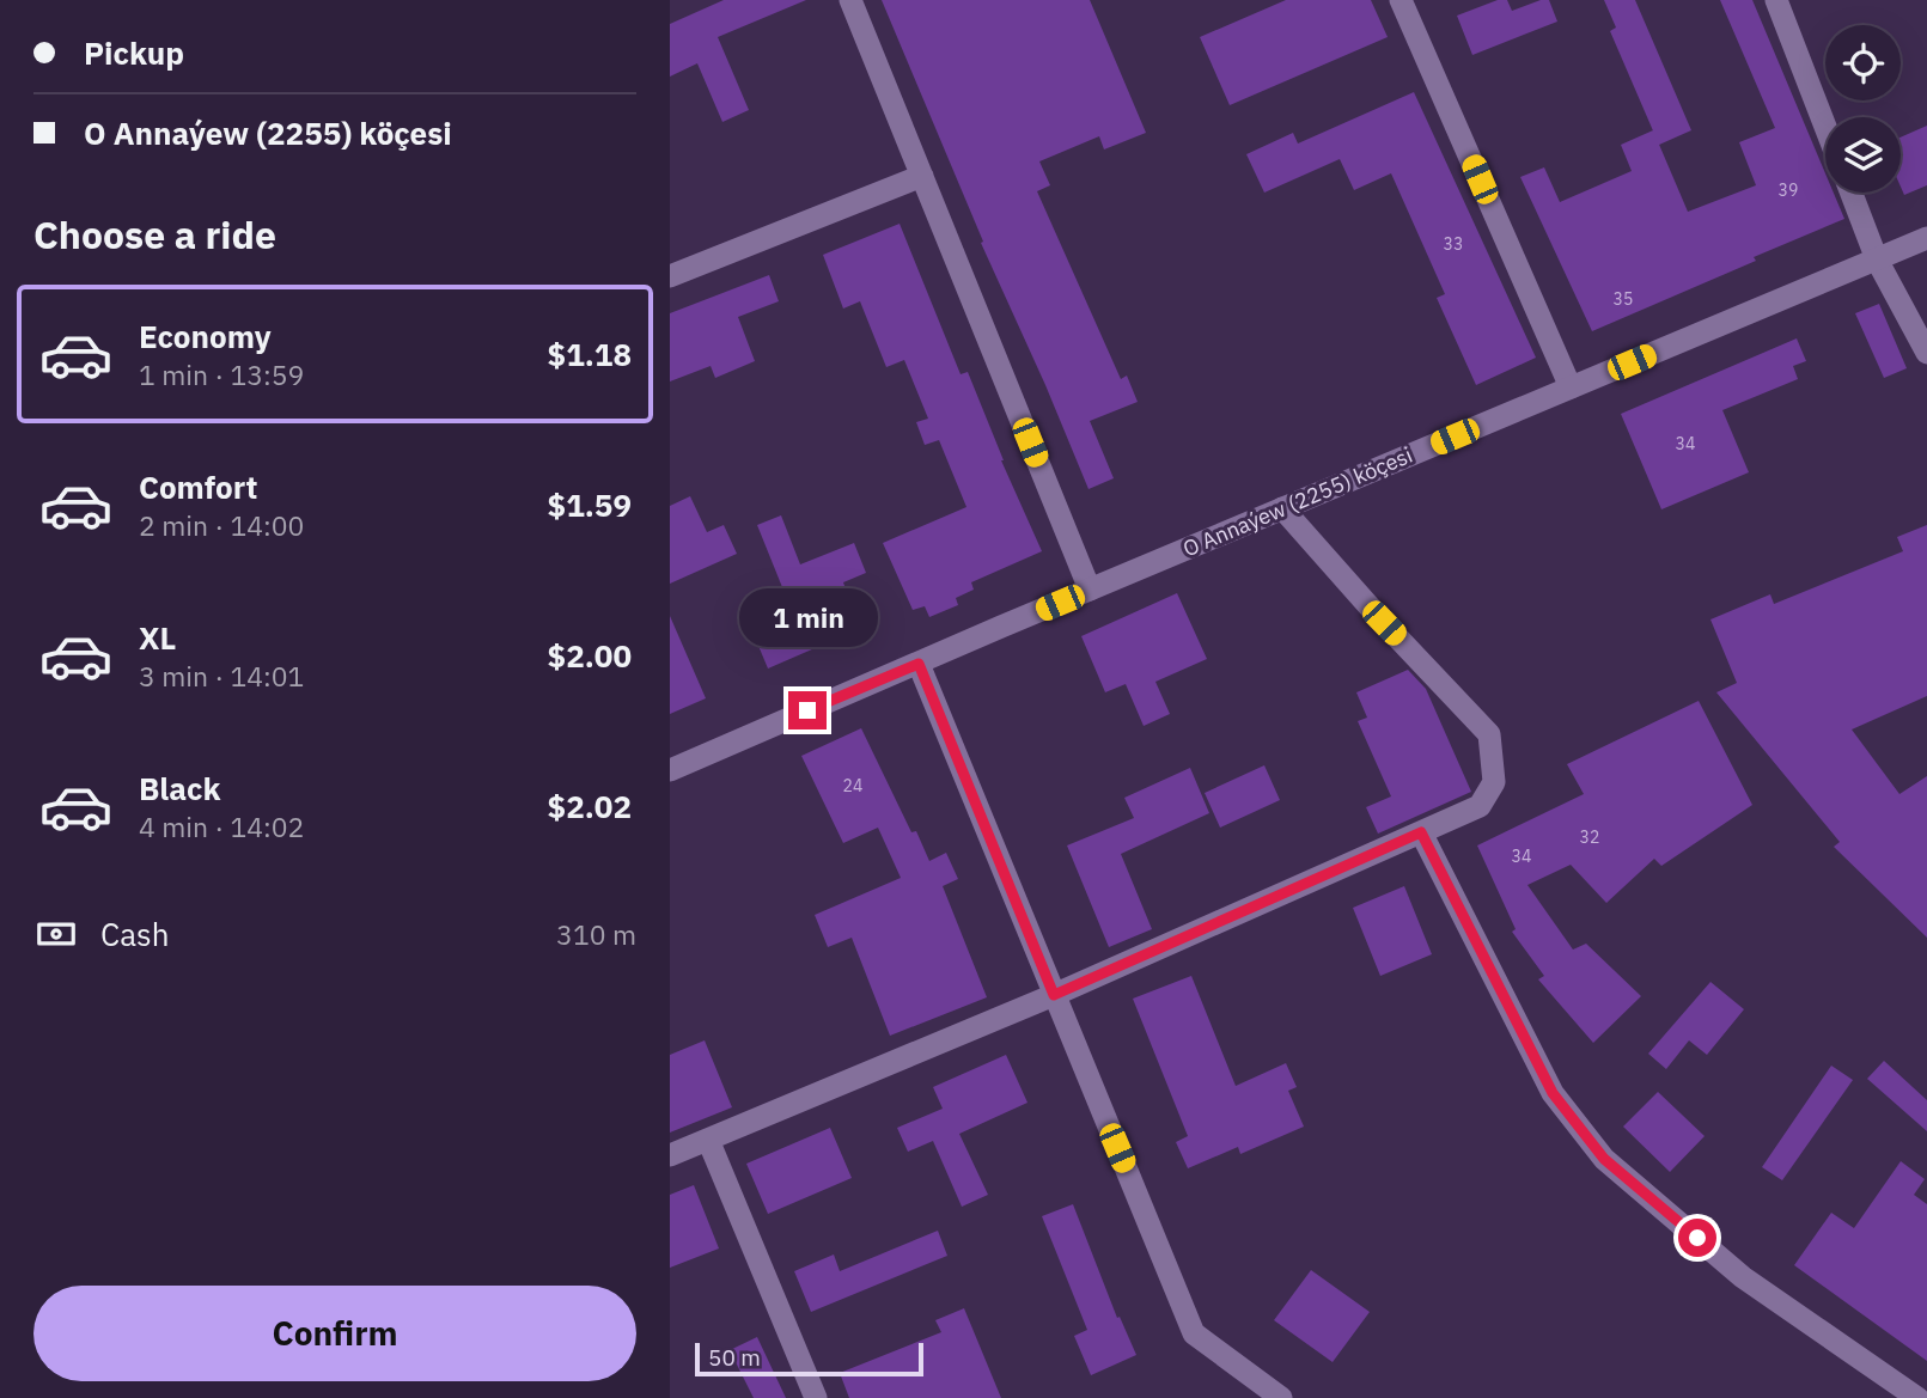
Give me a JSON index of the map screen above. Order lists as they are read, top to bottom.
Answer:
{
  "streets": {
    "street": ["O Annaýew (2255) köçesi"]
  },
  "house_numbers": [
    "39",
    "33",
    "35",
    "34",
    "24",
    "32",
    "34"
  ],
  "scale_bar": "50 m",
  "page": {
    "banner": ["Pickup", "O Annaýew (2255) köçesi"],
    "heading": "Choose a ride",
    "list": [
      {
        "name": "Economy",
        "note": "1 min · 13:59",
        "value": "$1.18"
      },
      {
        "name": "Comfort",
        "note": "2 min · 14:00",
        "value": "$1.59"
      },
      {
        "name": "XL",
        "note": "3 min · 14:01",
        "value": "$2.00"
      },
      {
        "name": "Black",
        "note": "4 min · 14:02",
        "value": "$2.02"
      }
    ],
    "bubble": "1 min",
    "pay": ["Cash", "310 m"],
    "buttons": "Confirm",
    "scale": "50 m"
  }
}
